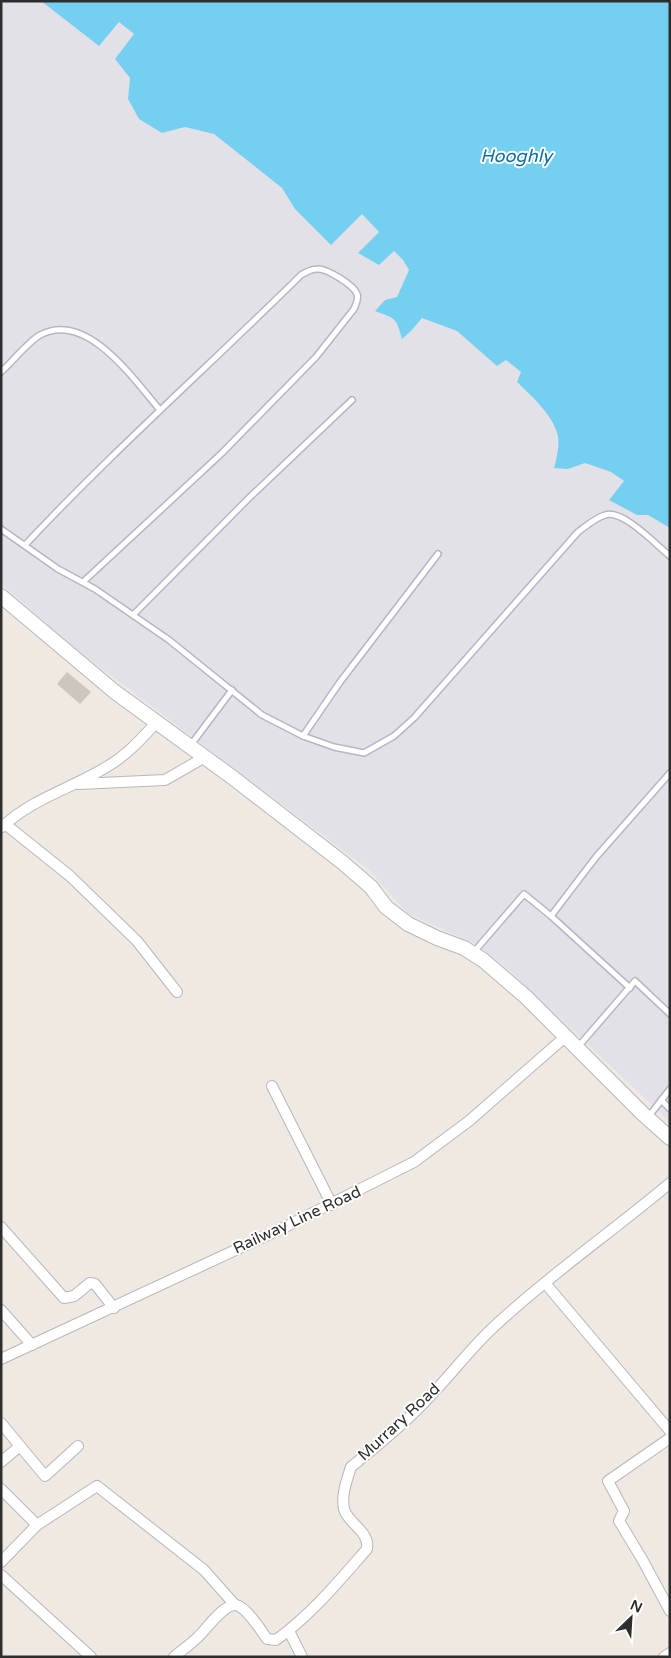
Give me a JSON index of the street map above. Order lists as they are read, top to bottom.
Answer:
{
  "streets": {
    "street": ["Railway Line Road", "Murrary Road"]
  },
  "water": ["Hooghly"],
  "north": "top right"
}
